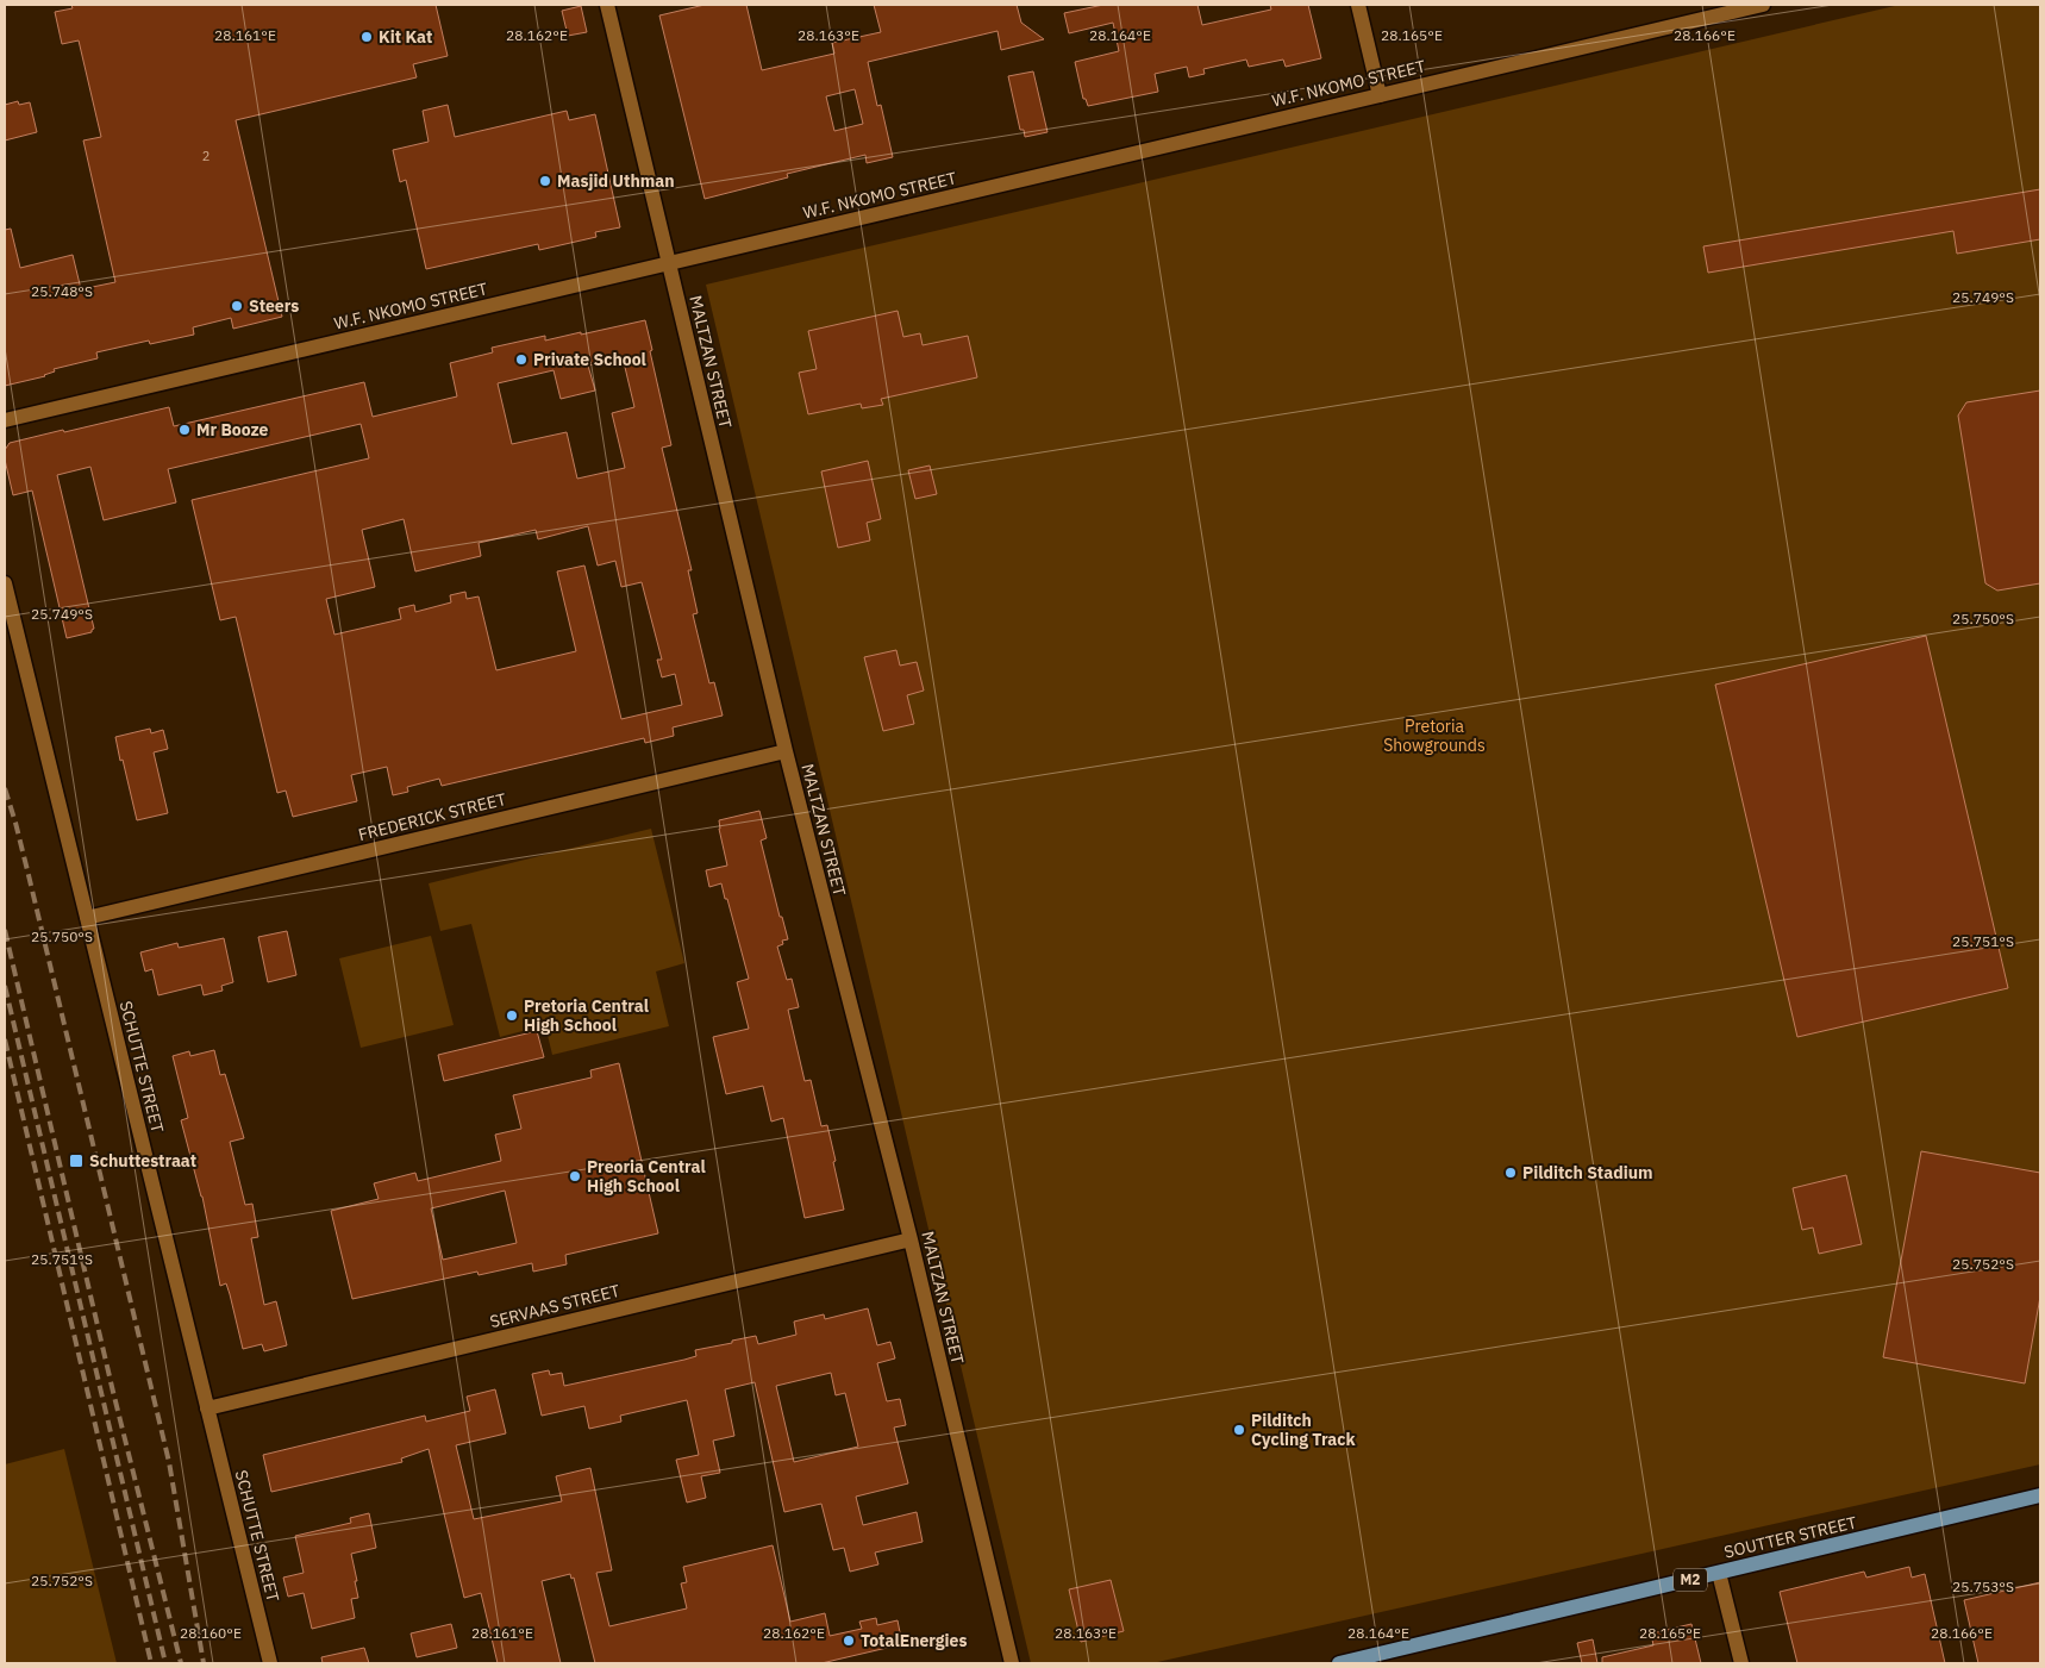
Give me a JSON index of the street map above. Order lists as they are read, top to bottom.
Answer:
{
  "streets": {
    "main road": ["SOUTTER STREET", "M2"],
    "street": [
      "W.F. NKOMO STREET",
      "MALTZAN STREET",
      "FREDERICK STREET",
      "SCHUTTE STREET",
      "SERVAAS STREET"
    ]
  },
  "crossings": [
    ["W.F. NKOMO STREET", "MALTZAN STREET"],
    ["MALTZAN STREET", "FREDERICK STREET"],
    ["MALTZAN STREET", "SERVAAS STREET"],
    ["FREDERICK STREET", "SCHUTTE STREET"],
    ["SCHUTTE STREET", "SERVAAS STREET"]
  ],
  "parks": ["Pretoria Showgrounds"],
  "places": {
    "other": [
      "Kit Kat",
      "Masjid Uthman",
      "Steers",
      "Private School",
      "Mr Booze",
      "Pretoria Central High School",
      "Pilditch Stadium",
      "Preoria Central High School",
      "Pilditch Cycling Track",
      "TotalEnergies"
    ],
    "transit": ["Schuttestraat"]
  },
  "house_numbers": ["2"],
  "coordinates": [
    "28.161°E",
    "28.162°E",
    "28.163°E",
    "28.164°E",
    "28.165°E",
    "28.166°E",
    "25.748°S",
    "25.749°S",
    "25.750°S",
    "25.751°S",
    "25.752°S",
    "25.753°S",
    "28.160°E"
  ]
}
